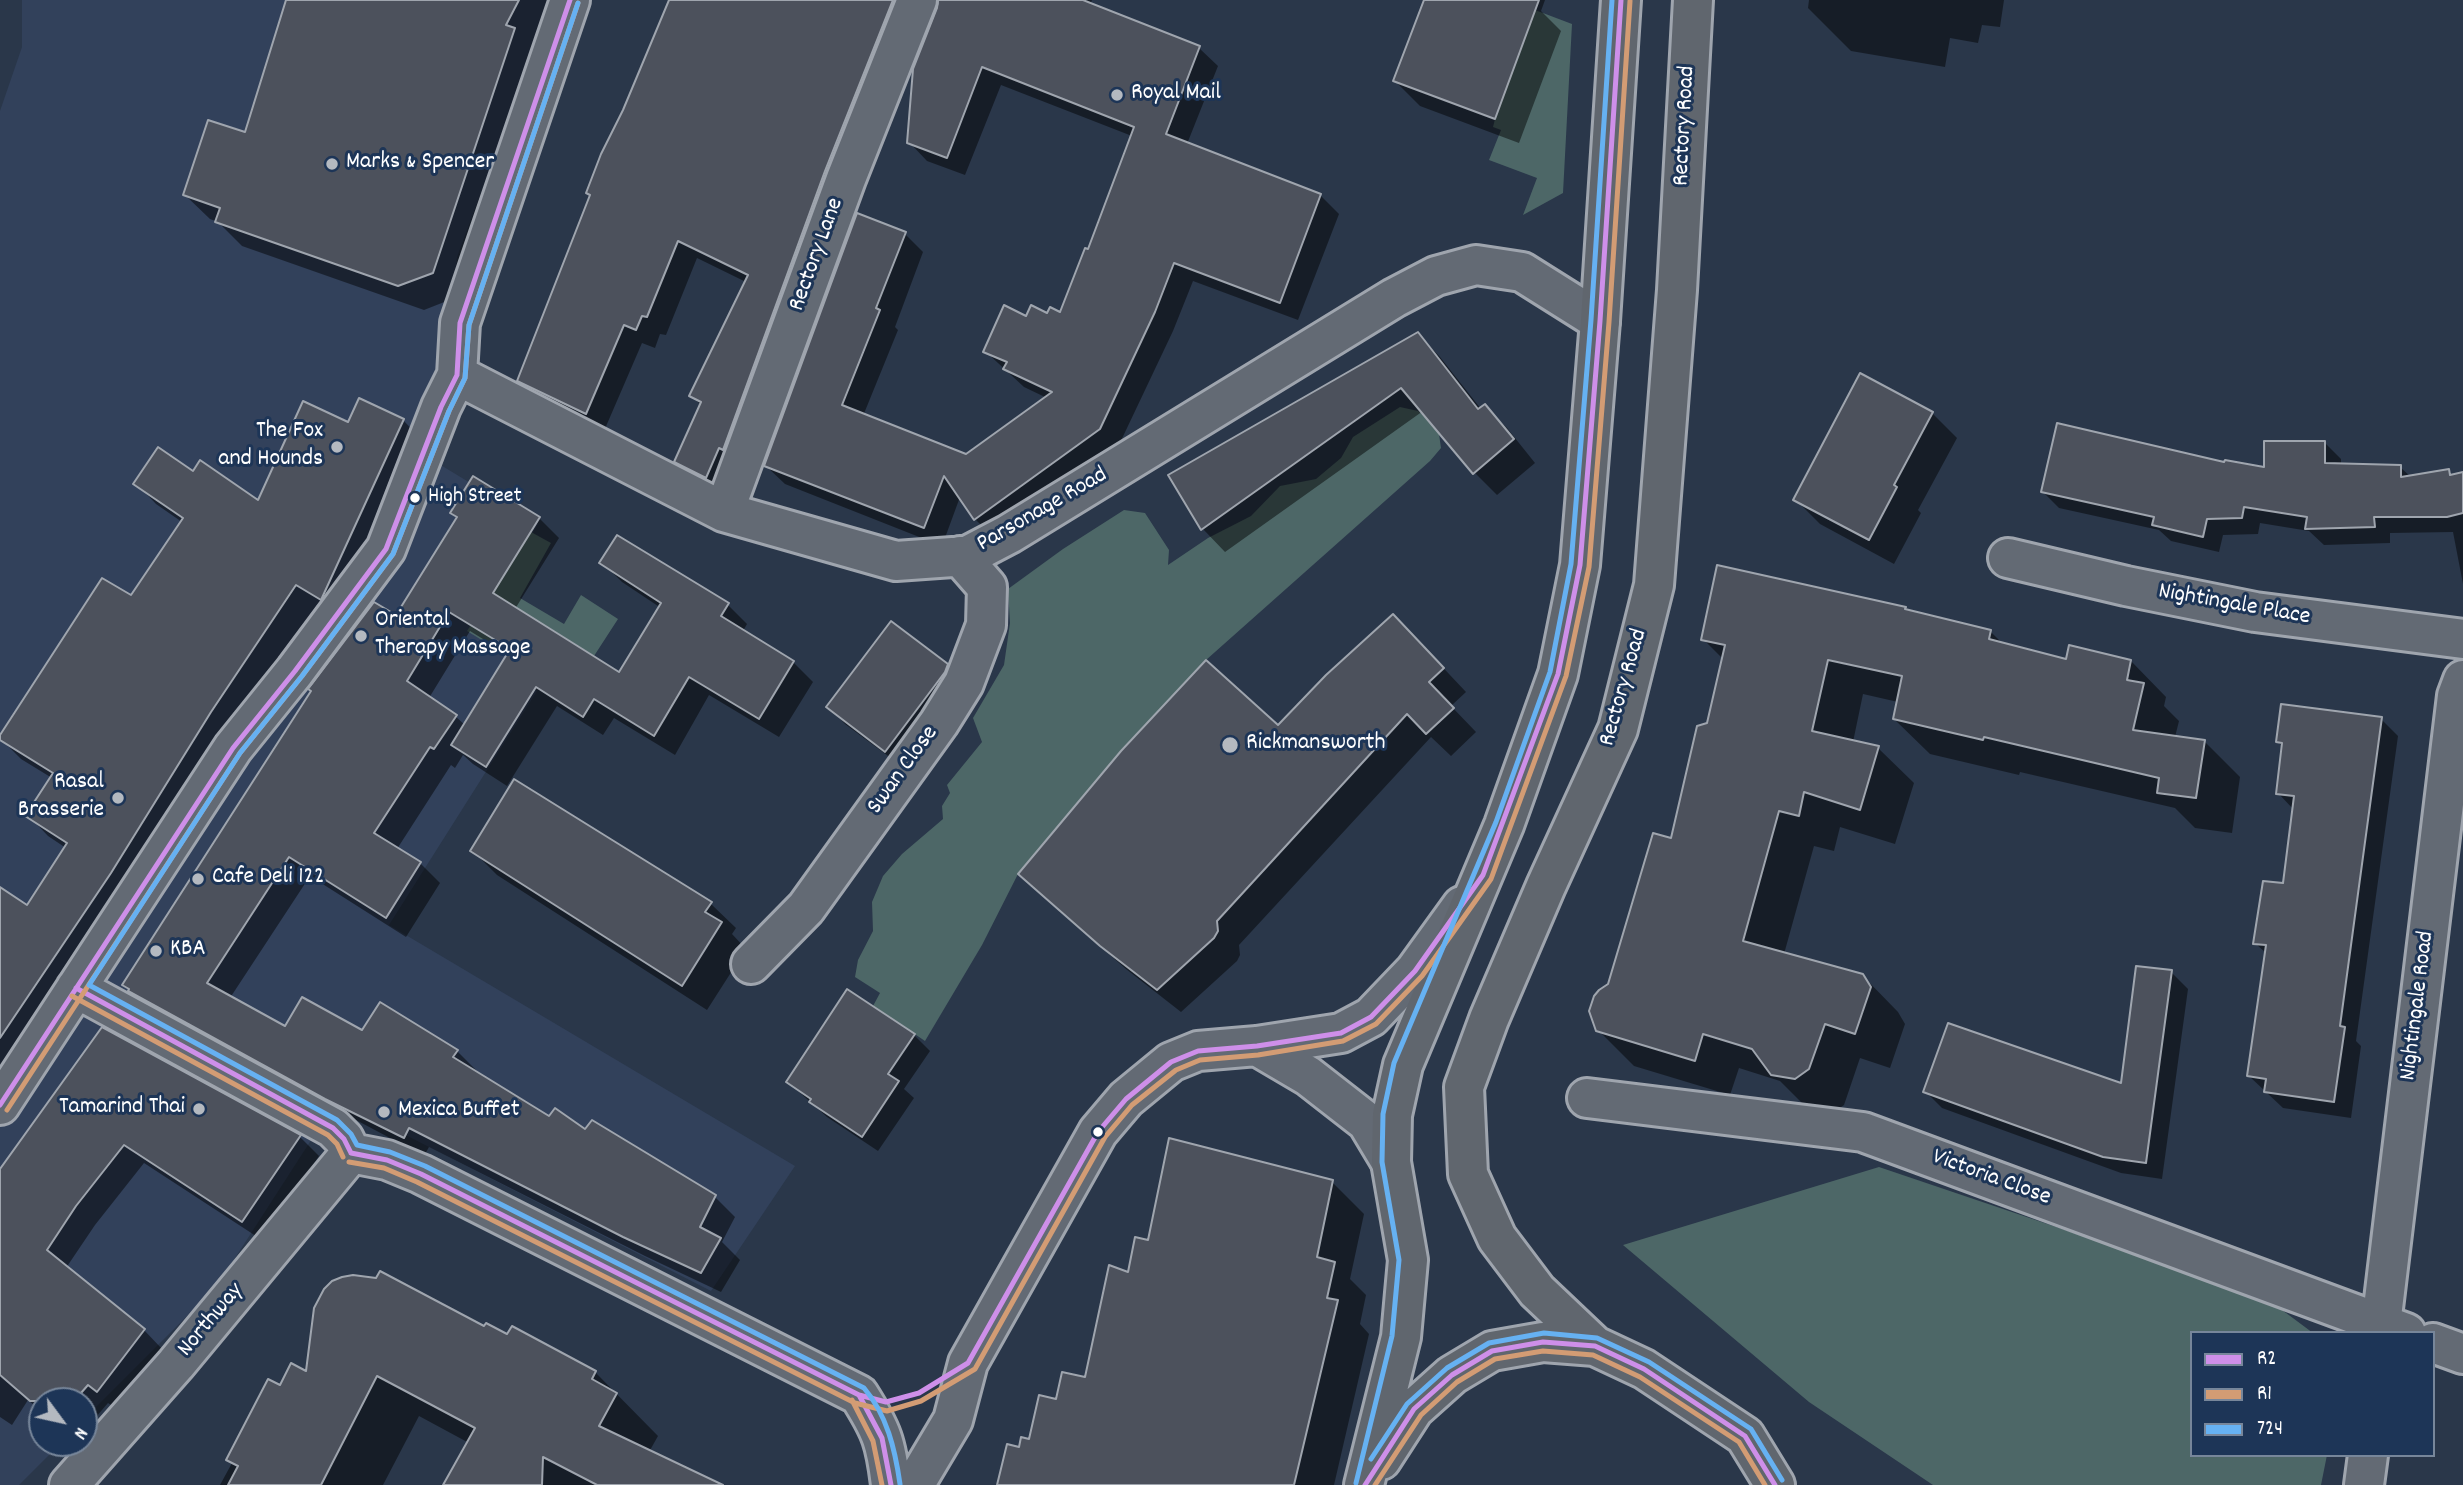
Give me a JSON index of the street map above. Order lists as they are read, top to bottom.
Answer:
{
  "streets": {
    "main road": ["Rectory Road"],
    "street": [
      "Rectory Lane",
      "Parsonage Road",
      "Nightingale Place",
      "Swan Close",
      "Nightingale Road",
      "Victoria Close",
      "Northway"
    ]
  },
  "crossings": [
    ["Rectory Lane", "Parsonage Road"],
    ["Parsonage Road", "Swan Close"],
    ["Nightingale Road", "Victoria Close"]
  ],
  "places": [
    "Royal Mail",
    "Marks & Spencer",
    "The Fox and Hounds",
    "High Street",
    "Oriental Therapy Massage",
    "Rickmansworth",
    "Rasal Brasserie",
    "Cafe Deli 122",
    "KBA",
    "Tamarind Thai",
    "Mexica Buffet"
  ],
  "lines": ["transit line R2", "transit line 724", "transit line R1"],
  "legend": ["R2", "R1", "724"],
  "north": "bottom right"
}
